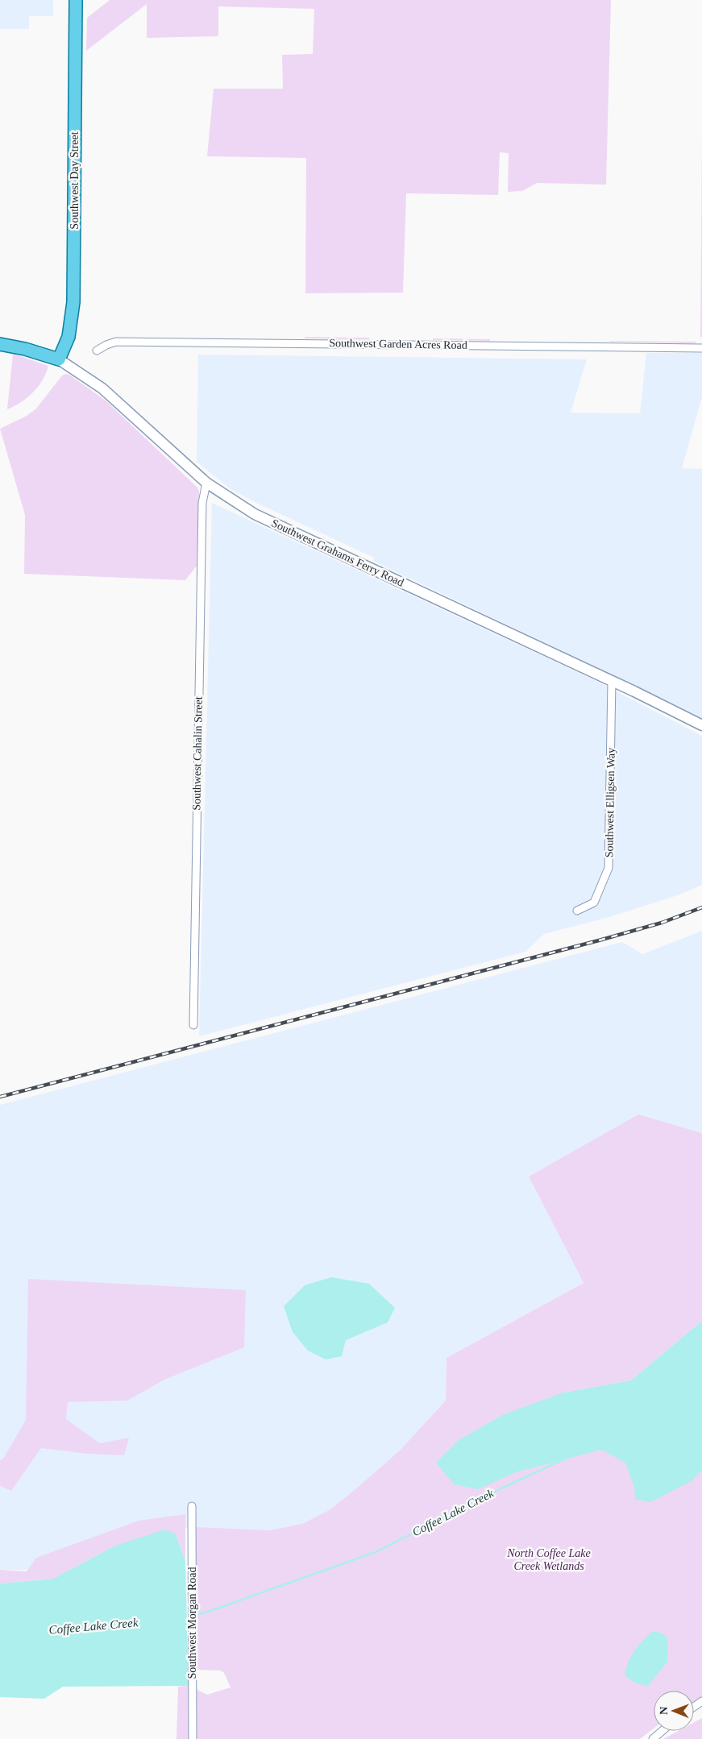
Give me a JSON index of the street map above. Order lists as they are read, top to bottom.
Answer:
{
  "streets": {
    "main road": ["Southwest Day Street", "Southwest Grahams Ferry Road"],
    "street": [
      "Southwest Garden Acres Road",
      "Southwest Cahalin Street",
      "Southwest Elligsen Way",
      "Southwest Morgan Road"
    ]
  },
  "crossings": [
    ["Southwest Day Street", "Southwest Grahams Ferry Road"],
    ["Southwest Grahams Ferry Road", "Southwest Cahalin Street"],
    ["Southwest Grahams Ferry Road", "Southwest Elligsen Way"]
  ],
  "water": ["Coffee Lake Creek"],
  "parks": ["North Coffee Lake Creek Wetlands"],
  "north": "left"
}
